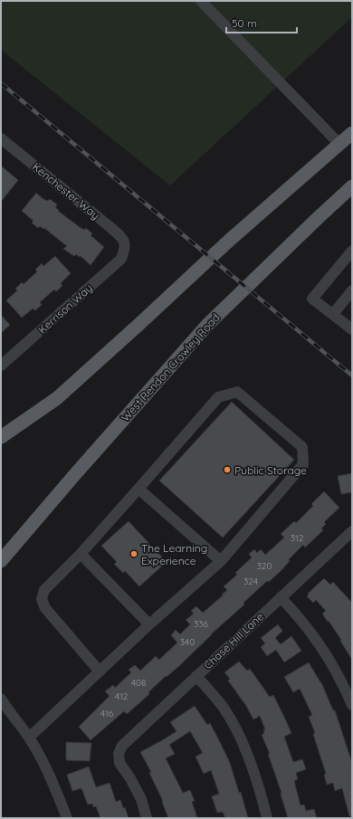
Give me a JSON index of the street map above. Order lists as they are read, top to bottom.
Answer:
{
  "streets": {
    "main road": ["West Rendon Crowley Road"],
    "street": ["Kenchester Way", "Kerrison Way", "Chase Hill Lane"]
  },
  "crossings": [
    ["Kenchester Way", "Kerrison Way"]
  ],
  "places": ["Public Storage", "The Learning Experience"],
  "house_numbers": [
    "312",
    "320",
    "324",
    "336",
    "340",
    "408",
    "412",
    "416"
  ],
  "scale_bar": "50 m"
}
